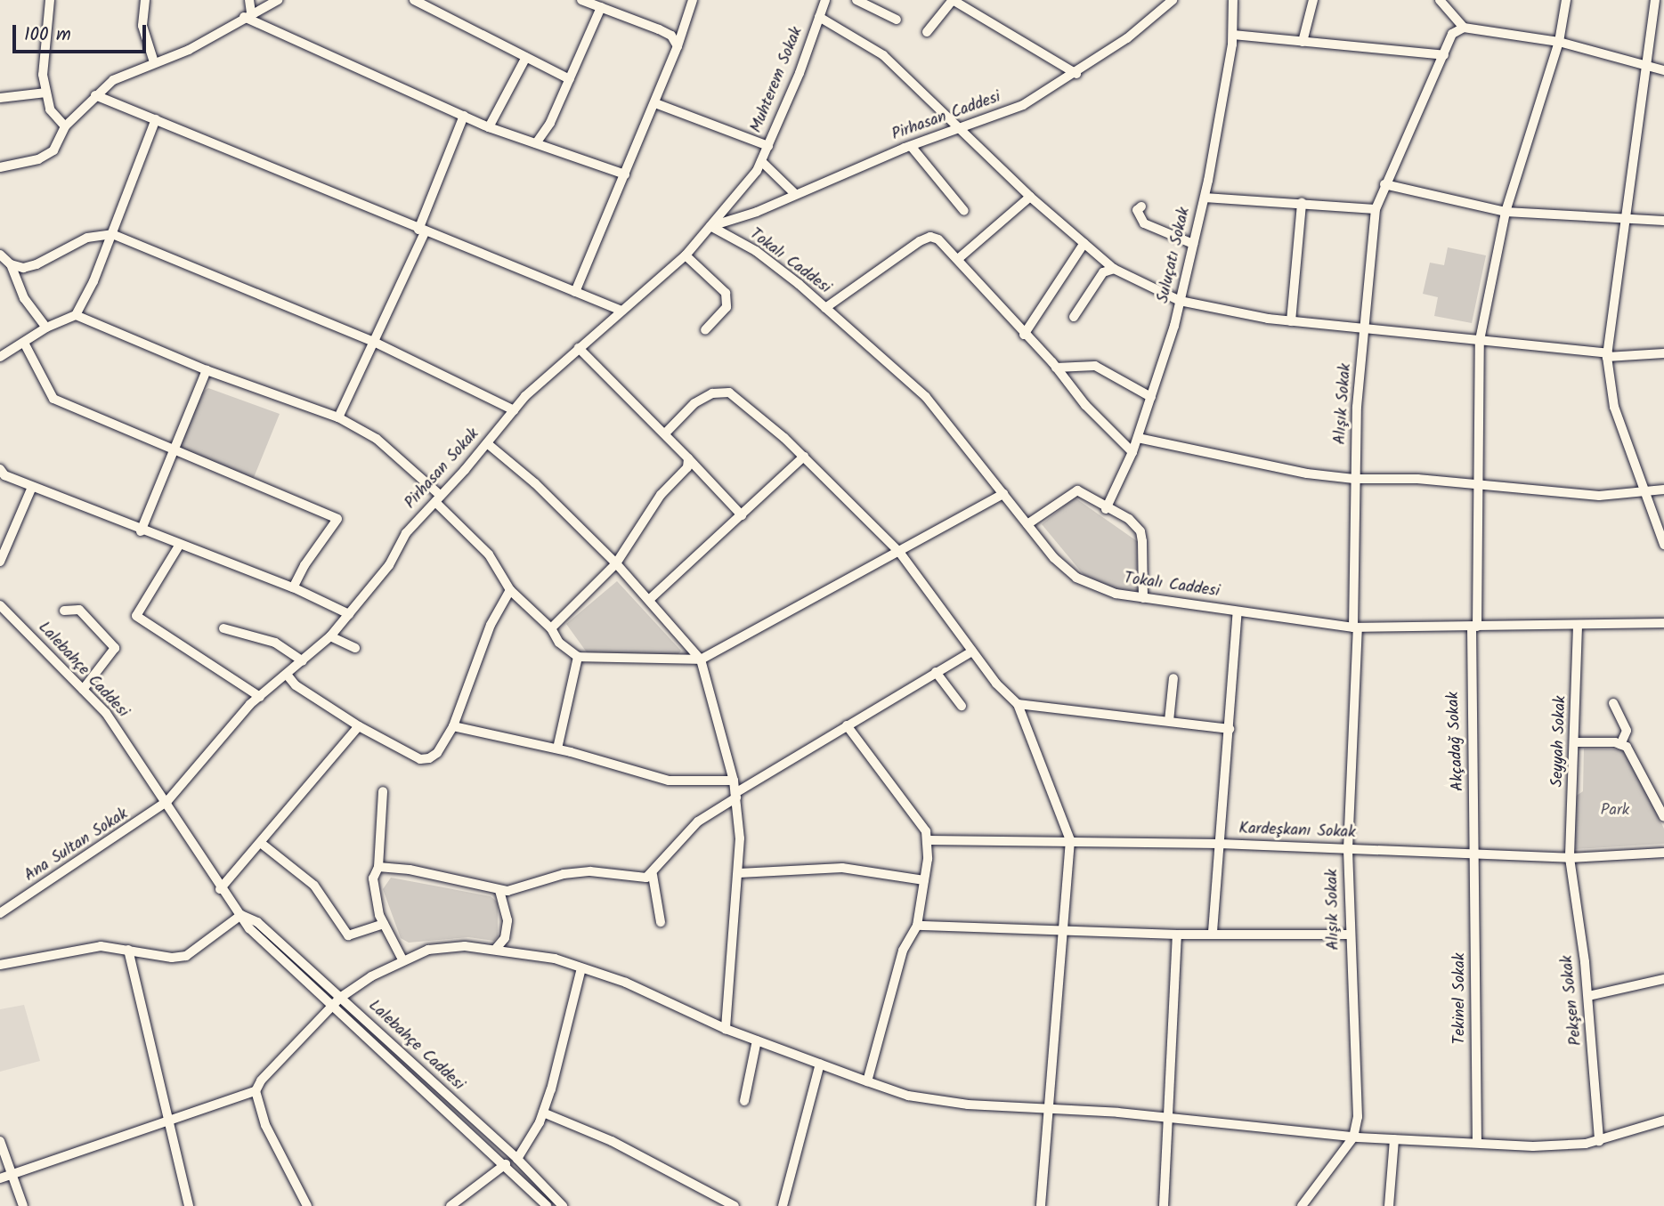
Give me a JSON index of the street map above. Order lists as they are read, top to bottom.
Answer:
{
  "streets": {
    "street": [
      "Muhterem Sokak",
      "Pirhasan Caddesi",
      "Suluçatı Sokak",
      "Tokalı Caddesi",
      "Alışık Sokak",
      "Pirhasan Sokak",
      "Lalebahçe Caddesi",
      "Akçadağ Sokak",
      "Seyyah Sokak",
      "Kardeşkanı Sokak",
      "Ana Sultan Sokak",
      "Tekinel Sokak",
      "Pekşen Sokak"
    ]
  },
  "crossings": [
    ["Muhterem Sokak", "Pirhasan Sokak"],
    ["Pirhasan Caddesi", "Tokalı Caddesi"],
    ["Pirhasan Caddesi", "Pirhasan Sokak"],
    ["Tokalı Caddesi", "Alışık Sokak"],
    ["Tokalı Caddesi", "Pirhasan Sokak"],
    ["Tokalı Caddesi", "Akçadağ Sokak"],
    ["Tokalı Caddesi", "Seyyah Sokak"],
    ["Alışık Sokak", "Kardeşkanı Sokak"],
    ["Pirhasan Sokak", "Lalebahçe Caddesi"],
    ["Pirhasan Sokak", "Ana Sultan Sokak"],
    ["Lalebahçe Caddesi", "Ana Sultan Sokak"],
    ["Akçadağ Sokak", "Kardeşkanı Sokak"],
    ["Akçadağ Sokak", "Tekinel Sokak"],
    ["Seyyah Sokak", "Kardeşkanı Sokak"],
    ["Seyyah Sokak", "Pekşen Sokak"],
    ["Kardeşkanı Sokak", "Tekinel Sokak"],
    ["Kardeşkanı Sokak", "Pekşen Sokak"]
  ],
  "parks": ["Park"],
  "scale_bar": "100 m"
}
